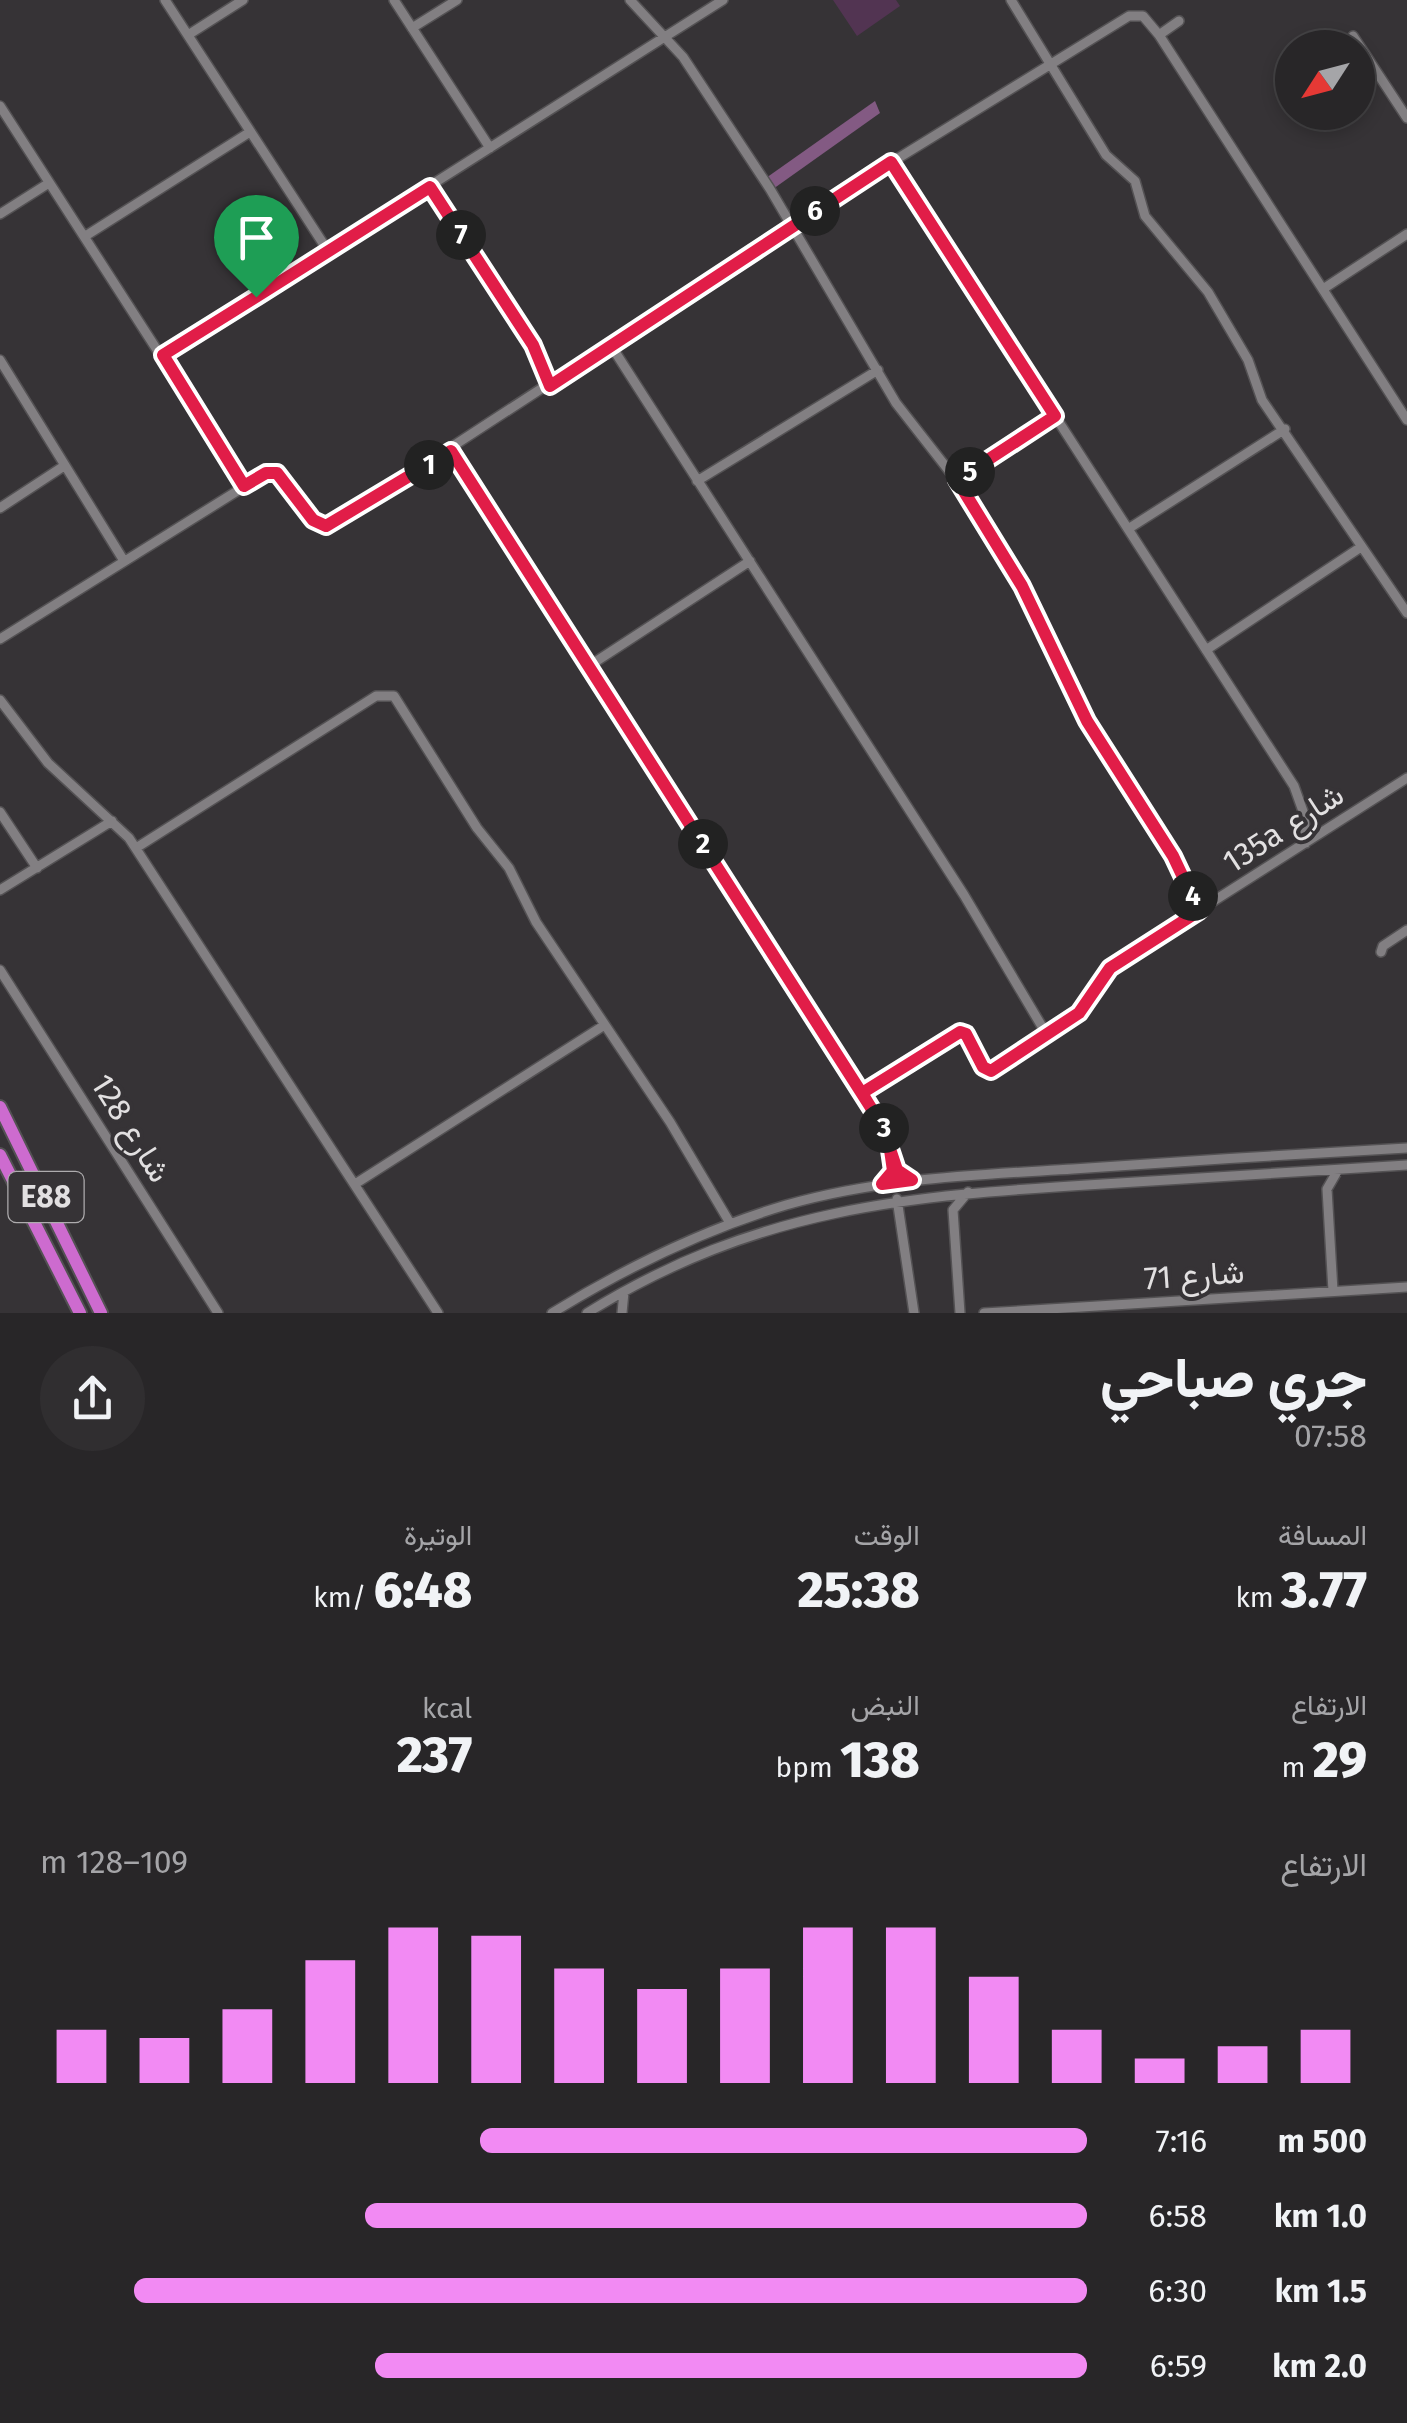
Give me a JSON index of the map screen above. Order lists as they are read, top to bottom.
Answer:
{
  "streets": {
    "highway": ["E88"],
    "street": ["135a شارع", "شارع 128", "شارع 71"]
  },
  "north": "bottom left",
  "page": {
    "pins": [
      "6",
      "7",
      "1",
      "5",
      "2",
      "4",
      "3"
    ],
    "heading": ["جري صباحي", "07:58"],
    "stats": [
      ["المسافة", "3.77 km"],
      ["الوقت", "25:38"],
      ["الوتيرة", "6:48 /km"],
      ["الارتفاع", "29 m"],
      ["النبض", "138 bpm"],
      ["kcal", "237"]
    ],
    "chart": ["الارتفاع", "109–128 m"],
    "list": [
      {
        "name": "500 m",
        "note": "7:16"
      },
      {
        "name": "1.0 km",
        "note": "6:58"
      },
      {
        "name": "1.5 km",
        "note": "6:30"
      },
      {
        "name": "2.0 km",
        "note": "6:59"
      }
    ]
  }
}
